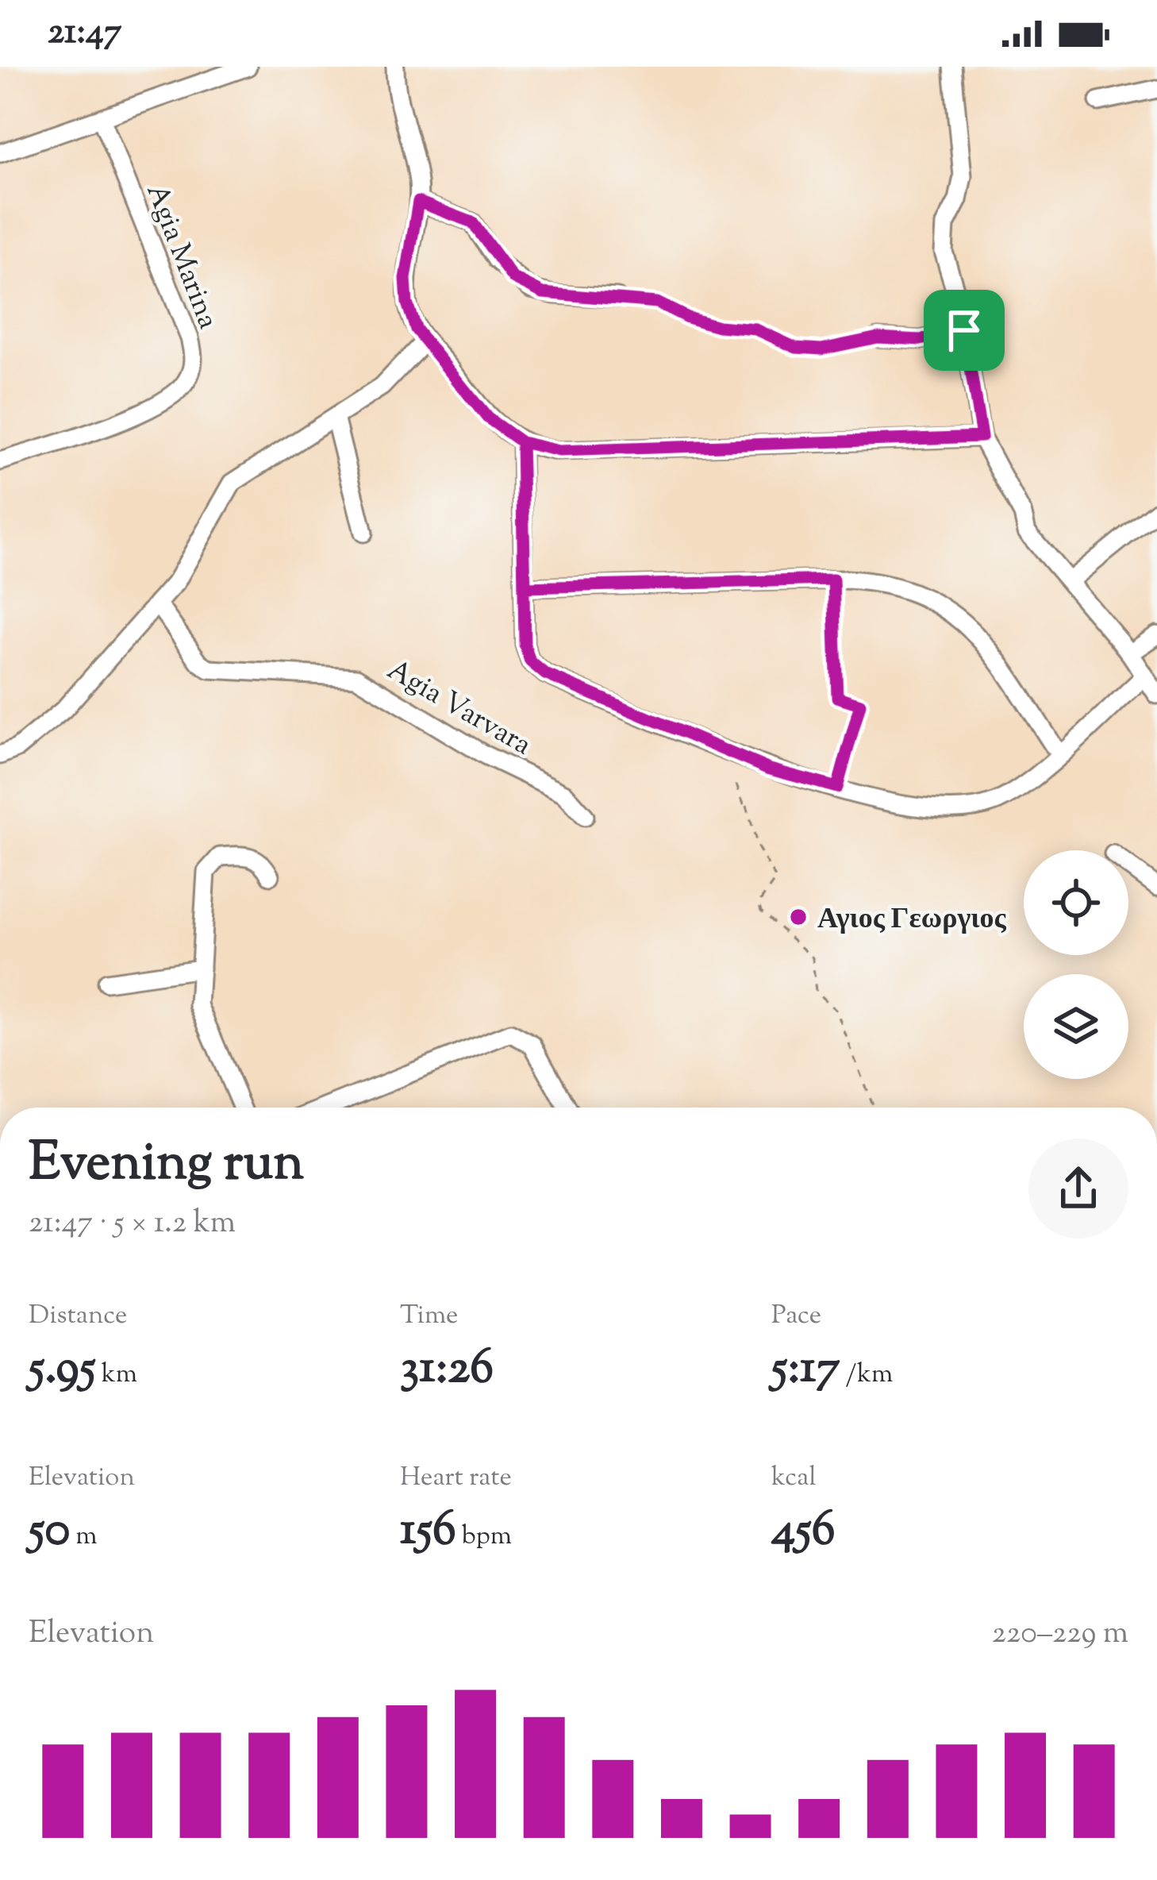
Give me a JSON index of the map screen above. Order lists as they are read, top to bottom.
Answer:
{
  "streets": {
    "street": ["Agia Marina", "Agia Varvara"]
  },
  "places": ["Αγιος Γεωργιος"],
  "page": {
    "status": "21:47",
    "heading": ["Evening run", "21:47 · 5 × 1.2 km"],
    "stats": [
      ["Distance", "5.95 km"],
      ["Time", "31:26"],
      ["Pace", "5:17 /km"],
      ["Elevation", "50 m"],
      ["Heart rate", "156 bpm"],
      ["kcal", "456"]
    ],
    "chart": ["Elevation", "220–229 m"]
  }
}
